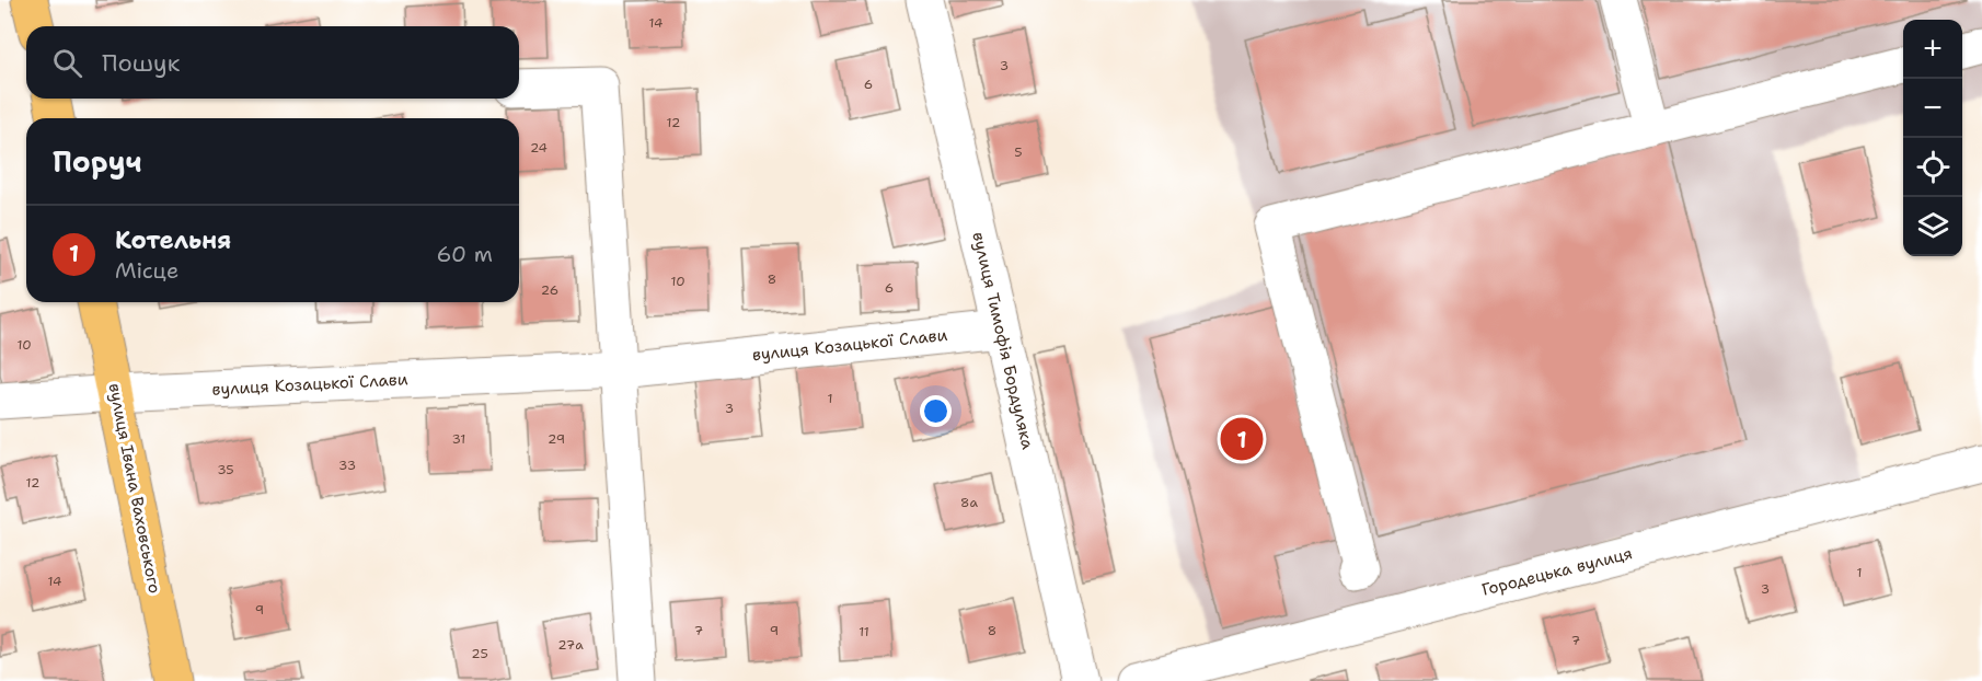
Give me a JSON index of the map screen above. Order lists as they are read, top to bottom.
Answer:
{
  "streets": {
    "main road": ["вулиця Івана Ваховського"],
    "street": ["вулиця Тимофія Бордуляка", "вулиця Козацької Слави", "Городецька вулиця"]
  },
  "crossings": [
    ["вулиця Тимофія Бордуляка", "вулиця Козацької Слави"],
    ["вулиця Козацької Слави", "вулиця Івана Ваховського"]
  ],
  "house_numbers": [
    "14",
    "3",
    "6",
    "12",
    "24",
    "5",
    "8",
    "10",
    "6",
    "26",
    "10",
    "1",
    "3",
    "31",
    "29",
    "33",
    "35",
    "12",
    "8а",
    "1",
    "14",
    "3",
    "9",
    "7",
    "9",
    "8",
    "11",
    "7",
    "27а",
    "25"
  ],
  "page": {
    "map_buttons": ["+", "−"],
    "search": "Пошук",
    "heading": "Поруч",
    "list": [
      {
        "mark": "1",
        "name": "Котельня",
        "note": "Місце",
        "value": "60 m"
      }
    ],
    "pins": "1"
  }
}
